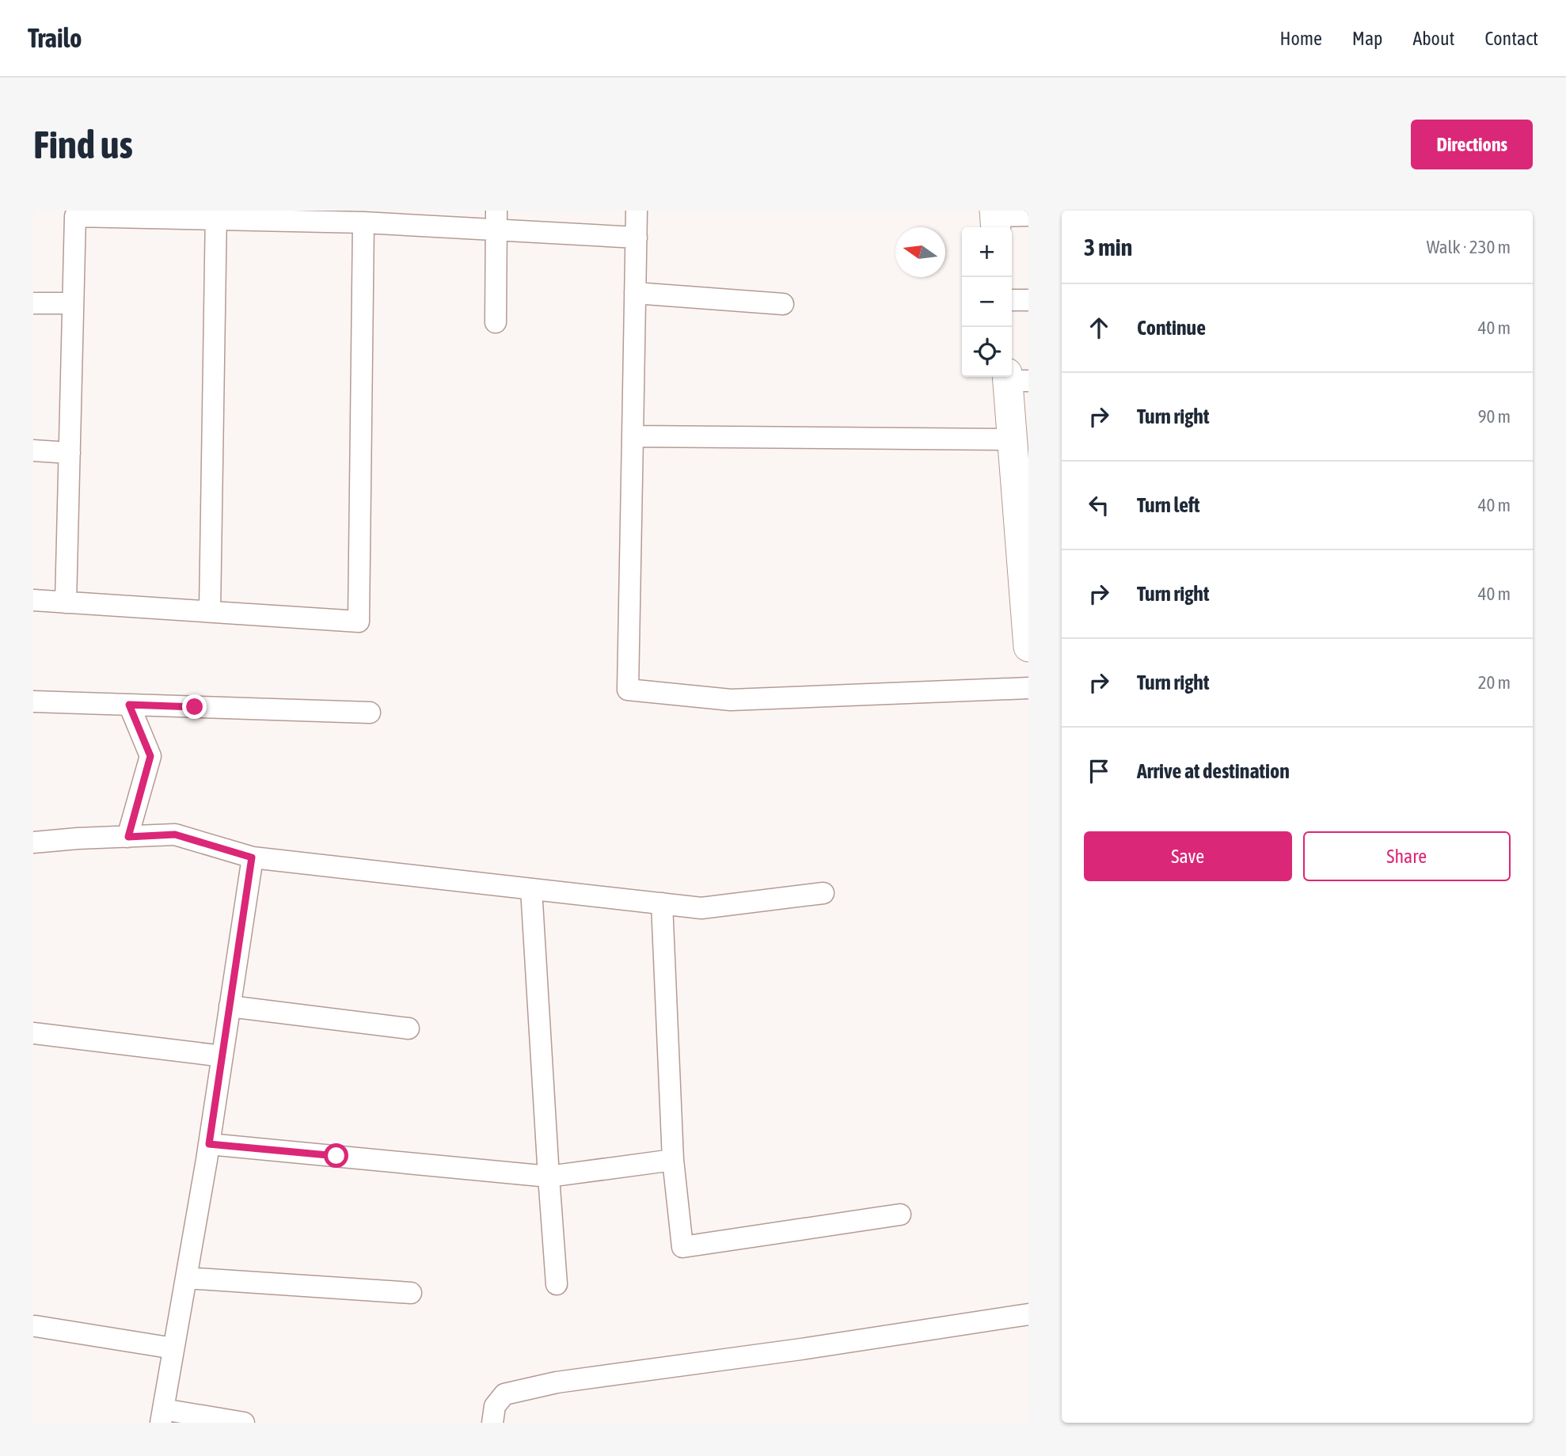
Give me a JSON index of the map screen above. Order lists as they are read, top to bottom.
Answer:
{
  "north": "left",
  "page": {
    "header": "Trailo",
    "nav": [
      "Home",
      "Map",
      "About",
      "Contact"
    ],
    "buttons": [
      "Directions",
      ["Save", "Share"]
    ],
    "title": "Find us",
    "heading": ["3 min", "Walk · 230 m"],
    "map_buttons": ["+", "−"],
    "list": [
      ["Continue", "40 m"],
      ["Turn right", "90 m"],
      ["Turn left", "40 m"],
      ["Turn right", "40 m"],
      ["Turn right", "20 m"],
      "Arrive at destination"
    ]
  }
}
